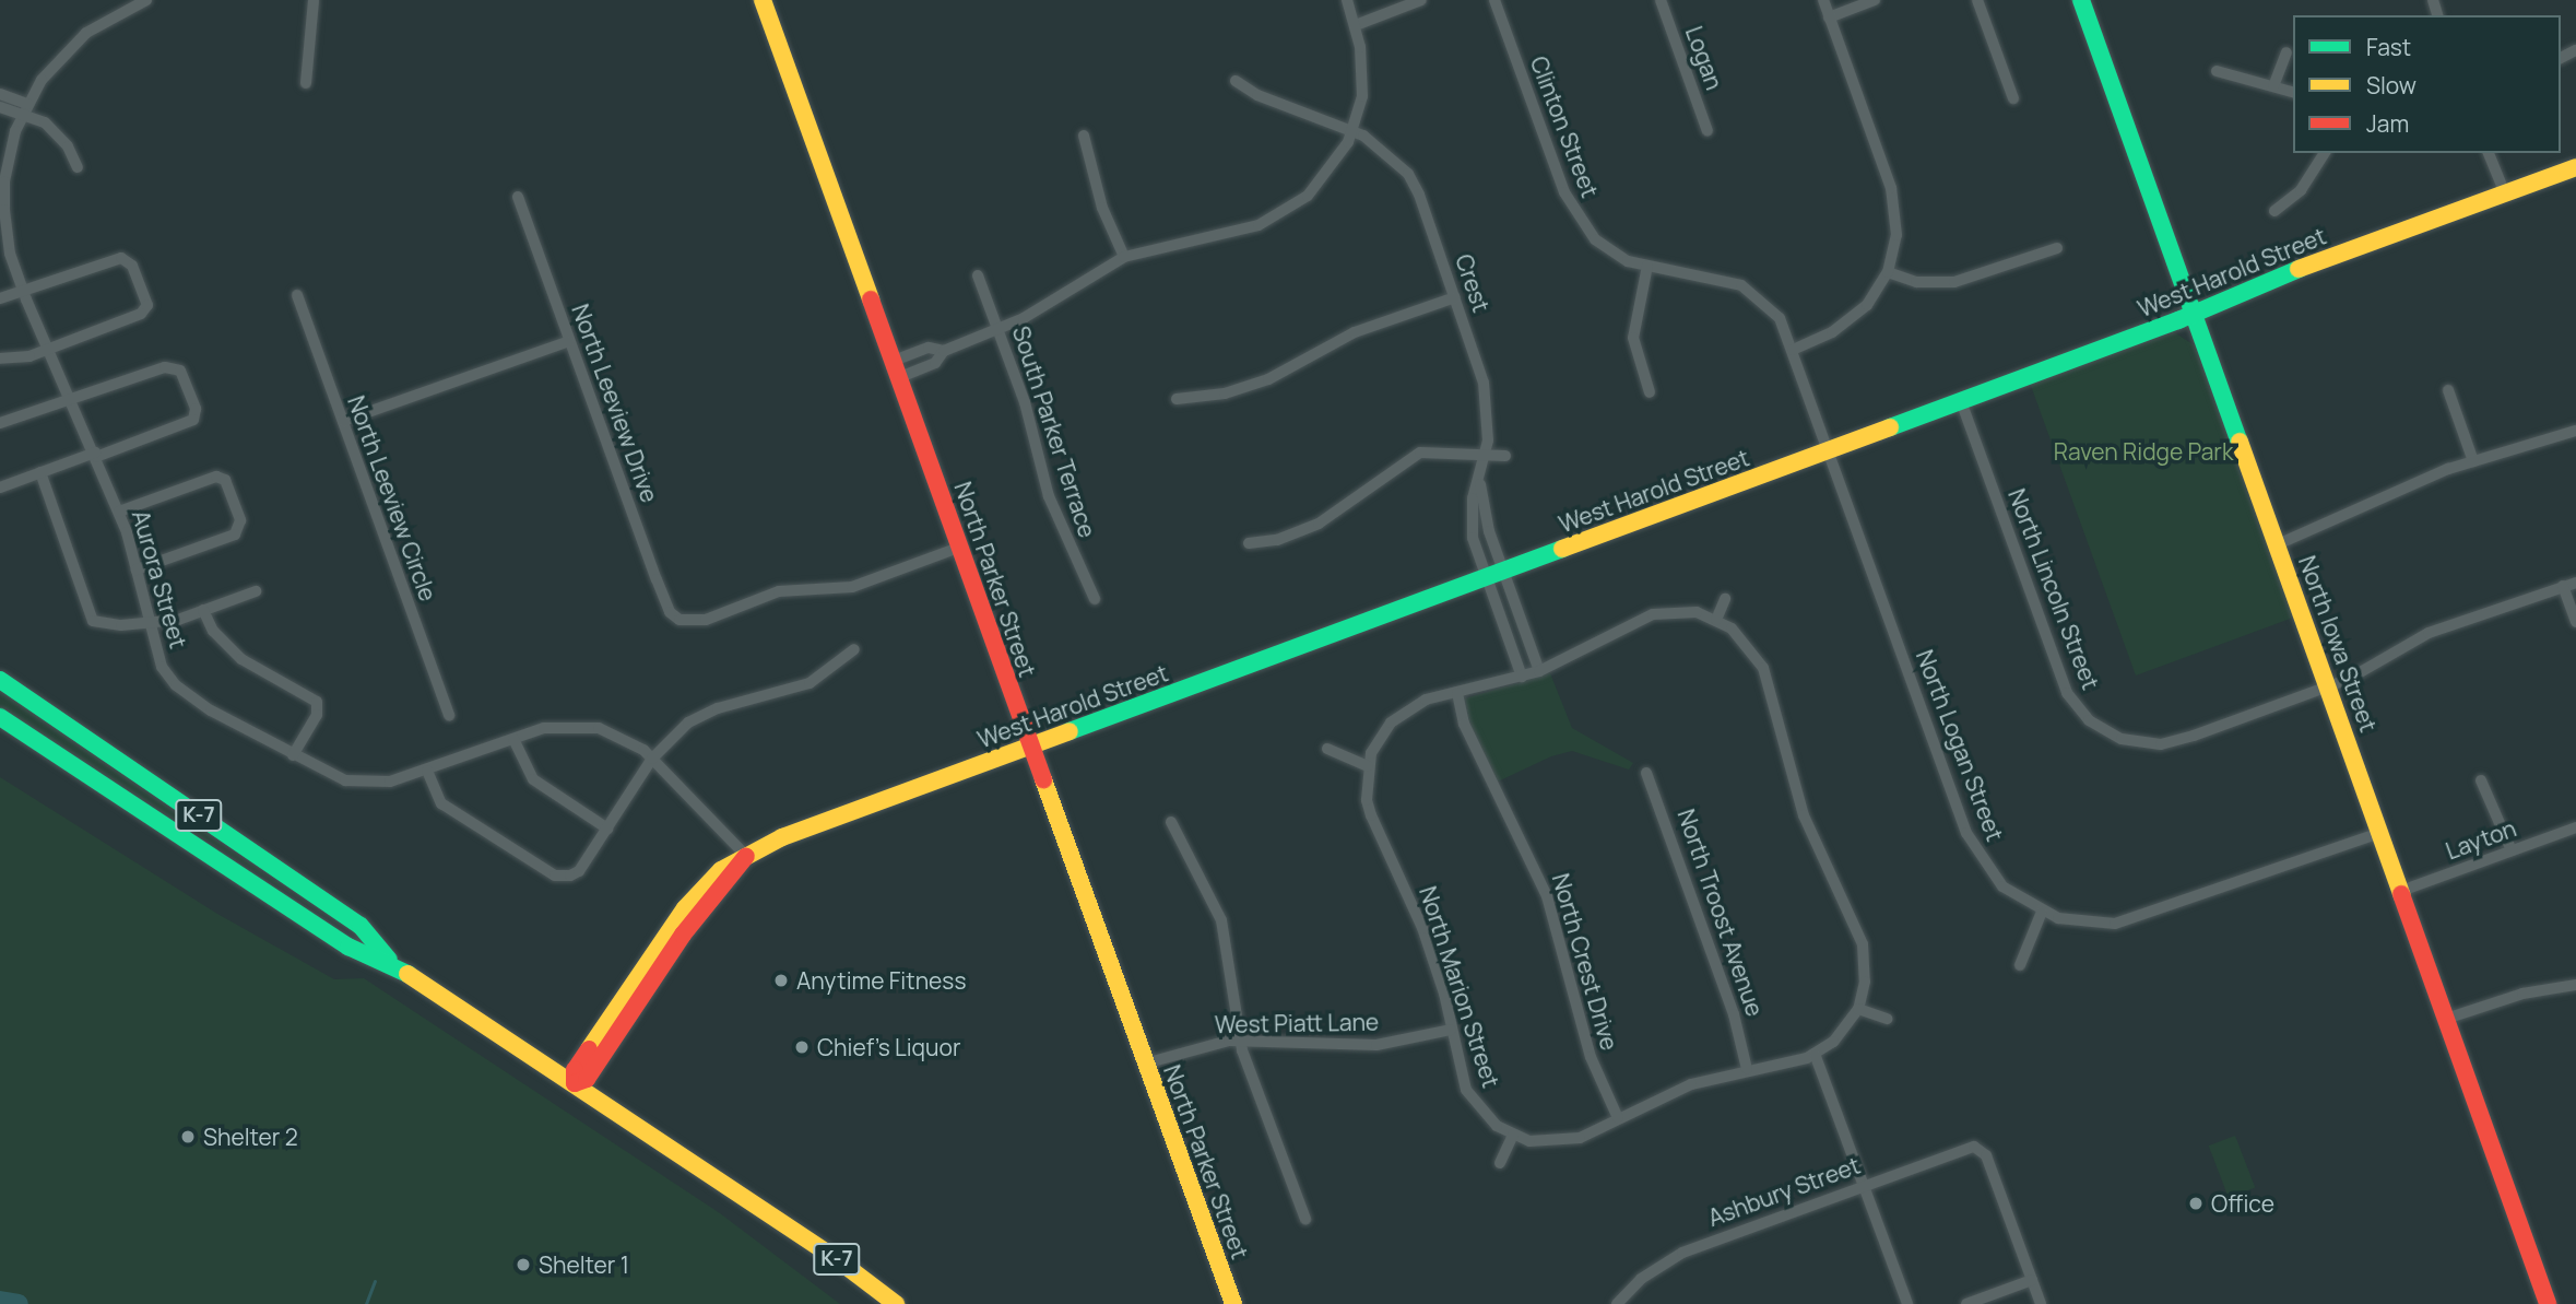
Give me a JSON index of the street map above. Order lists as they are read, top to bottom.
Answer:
{
  "streets": {
    "main road": [
      "West Harold Street",
      "North Parker Street",
      "North Iowa Street",
      "K-7"
    ],
    "street": [
      "Logan",
      "Clinton Street",
      "Crest",
      "North Leeview Drive",
      "South Parker Terrace",
      "North Leeview Circle",
      "Aurora Street",
      "North Lincoln Street",
      "North Logan Street",
      "Layton",
      "North Troost Avenue",
      "North Crest Drive",
      "North Marion Street",
      "West Piatt Lane",
      "Ashbury Street"
    ]
  },
  "crossings": [
    ["Clinton Street", "West Harold Street"],
    ["Clinton Street", "North Logan Street"],
    ["West Harold Street", "Crest"],
    ["West Harold Street", "Aurora Street"],
    ["West Harold Street", "North Parker Street"],
    ["West Harold Street", "North Lincoln Street"],
    ["West Harold Street", "North Iowa Street"],
    ["West Harold Street", "North Logan Street"],
    ["West Harold Street", "K-7"],
    ["North Leeview Drive", "North Parker Street"],
    ["North Parker Street", "West Piatt Lane"],
    ["North Lincoln Street", "North Iowa Street"],
    ["North Iowa Street", "North Logan Street"],
    ["North Iowa Street", "Layton"],
    ["North Marion Street", "West Piatt Lane"]
  ],
  "parks": ["Raven Ridge Park"],
  "places": [
    "Anytime Fitness",
    "Chief's Liquor",
    "Shelter 2",
    "Office",
    "Shelter 1"
  ],
  "legend": ["Fast", "Slow", "Jam"]
}
